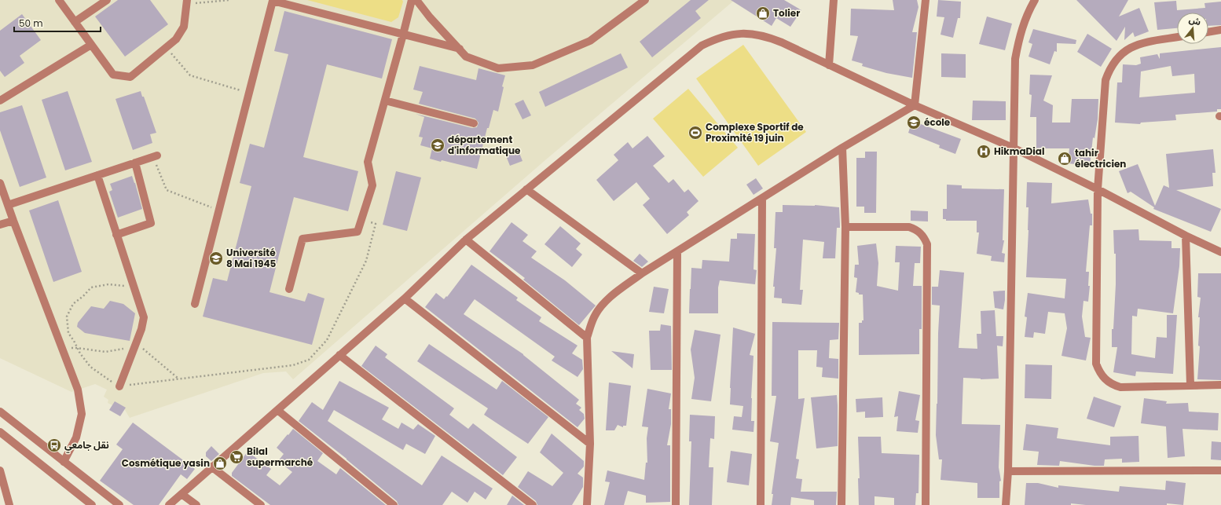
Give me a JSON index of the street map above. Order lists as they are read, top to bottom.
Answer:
{
  "places": {
    "shop": ["Tolier", "tahir électricien", "Cosmétique yasin"],
    "school or university": ["école", "département d'informatique", "Université 8 Mai 1945"],
    "sports": ["Complexe Sportif de Proximité 19 juin"],
    "hospital": ["HikmaDial"],
    "bus stop": ["نقل جامعي"],
    "supermarket": ["Bilal supermarché"]
  },
  "scale_bar": "50 m",
  "north": "top"
}
